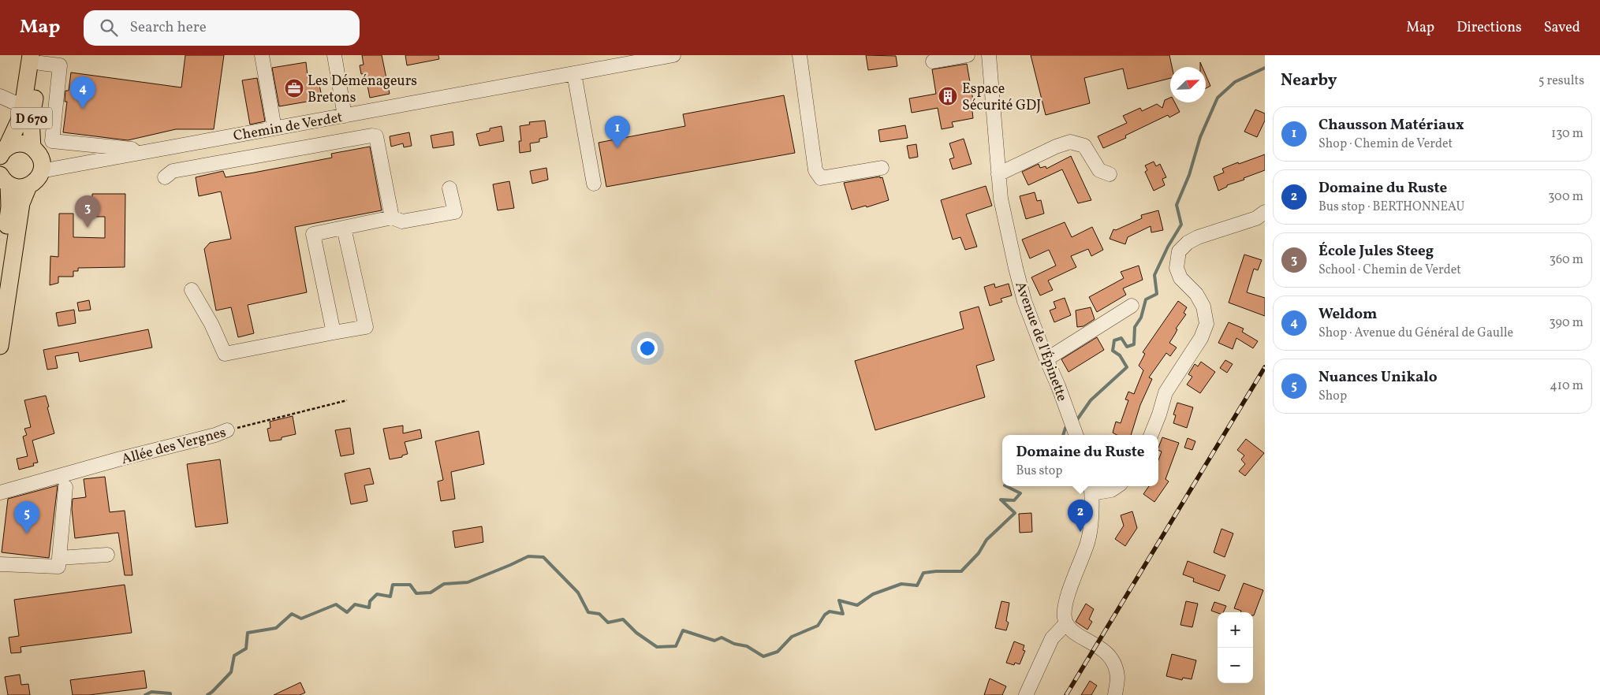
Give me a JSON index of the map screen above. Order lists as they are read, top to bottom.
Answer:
{
  "streets": {
    "main road": ["D 670"],
    "street": ["Chemin de Verdet", "Avenue de l'Épinette", "Allée des Vergnes"]
  },
  "places": {
    "office": ["Les Déménageurs Bretons"],
    "building": ["Espace Sécurité GDJ"]
  },
  "north": "top right",
  "page": {
    "header": "Map",
    "search": "Search here",
    "nav": ["Map", "Directions", "Saved"],
    "heading": ["Nearby", "5 results"],
    "pins": [
      "4",
      "1",
      "3",
      "2",
      "5"
    ],
    "list": [
      {
        "mark": "1",
        "name": "Chausson Matériaux",
        "note": "Shop · Chemin de Verdet",
        "value": "130 m"
      },
      {
        "mark": "2",
        "name": "Domaine du Ruste",
        "note": "Bus stop · BERTHONNEAU",
        "value": "300 m"
      },
      {
        "mark": "3",
        "name": "École Jules Steeg",
        "note": "School · Chemin de Verdet",
        "value": "360 m"
      },
      {
        "mark": "4",
        "name": "Weldom",
        "note": "Shop · Avenue du Général de Gaulle",
        "value": "390 m"
      },
      {
        "mark": "5",
        "name": "Nuances Unikalo",
        "note": "Shop",
        "value": "410 m"
      }
    ],
    "popup": ["Domaine du Ruste", "Bus stop"],
    "map_buttons": ["+", "−"]
  }
}
